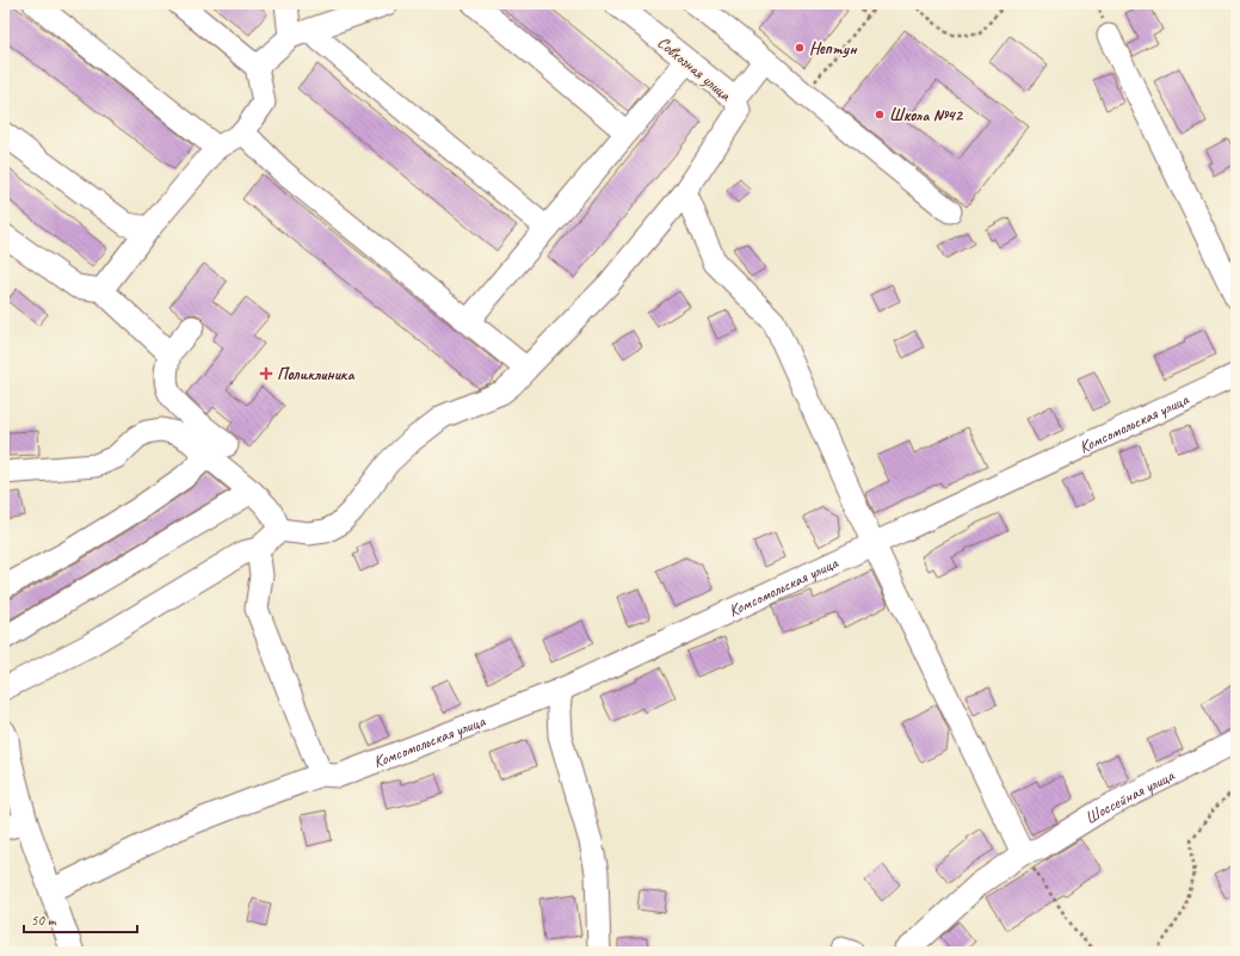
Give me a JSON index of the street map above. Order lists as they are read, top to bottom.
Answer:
{
  "streets": {
    "street": ["Совхозная улица", "Комсомольская улица", "Шоссейная улица"]
  },
  "places": {
    "other": ["Нептун", "Школа №42"],
    "health": ["Поликлиника"]
  },
  "scale_bar": "50 m"
}
